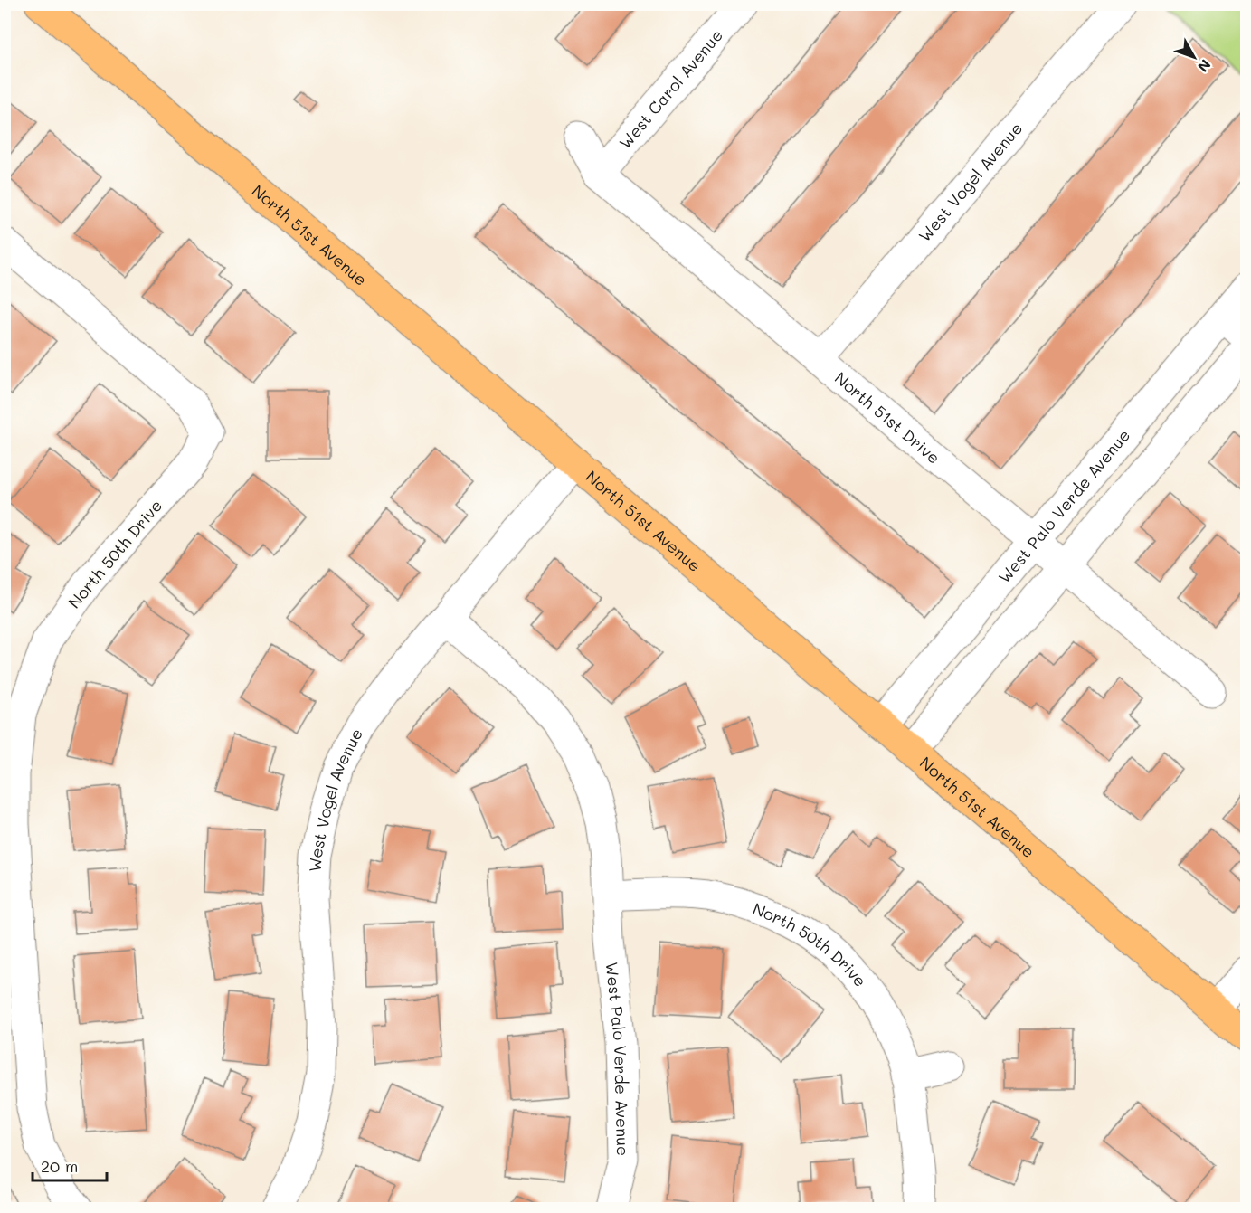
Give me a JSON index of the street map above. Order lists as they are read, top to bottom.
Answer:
{
  "streets": {
    "main road": ["North 51st Avenue"],
    "street": [
      "West Carol Avenue",
      "West Vogel Avenue",
      "North 51st Drive",
      "West Palo Verde Avenue",
      "North 50th Drive"
    ]
  },
  "crossings": [
    ["West Carol Avenue", "North 51st Drive"],
    ["West Vogel Avenue", "North 51st Avenue"],
    ["West Vogel Avenue", "North 51st Drive"],
    ["North 51st Avenue", "West Palo Verde Avenue"],
    ["North 51st Drive", "West Palo Verde Avenue"],
    ["West Palo Verde Avenue", "North 50th Drive"]
  ],
  "scale_bar": "20 m",
  "north": "bottom right"
}
